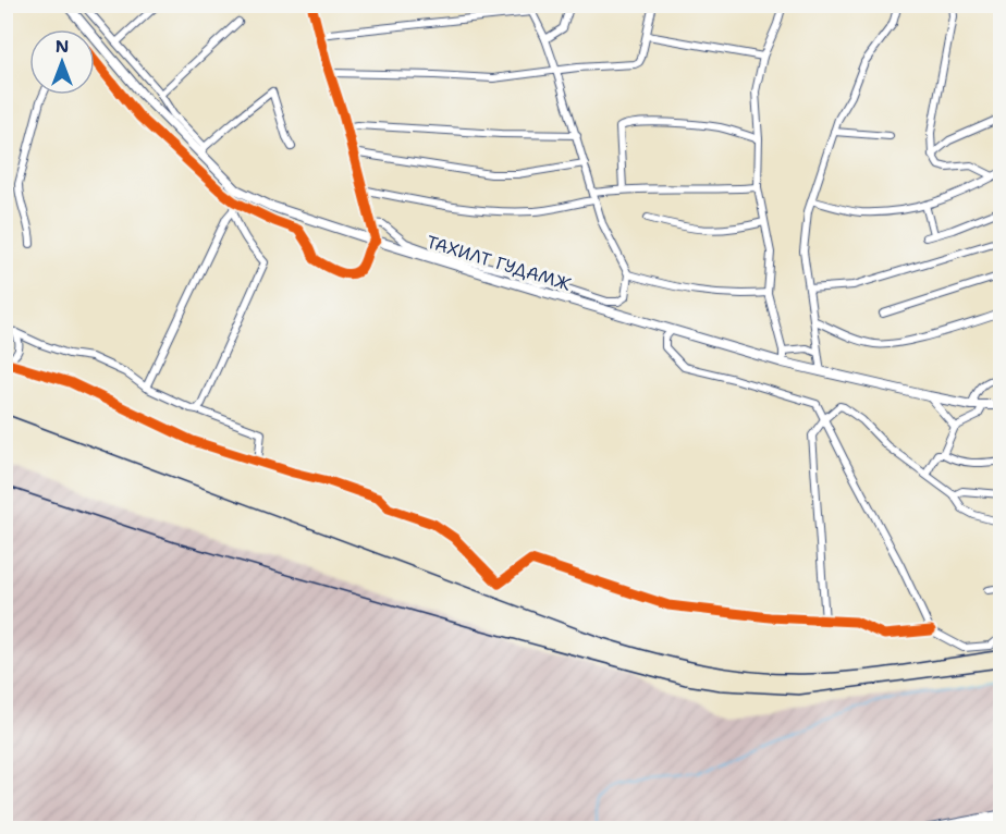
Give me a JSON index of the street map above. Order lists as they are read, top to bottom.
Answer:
{
  "streets": {
    "main road": ["ТАХИЛТ ГУДАМЖ"]
  },
  "north": "top"
}
